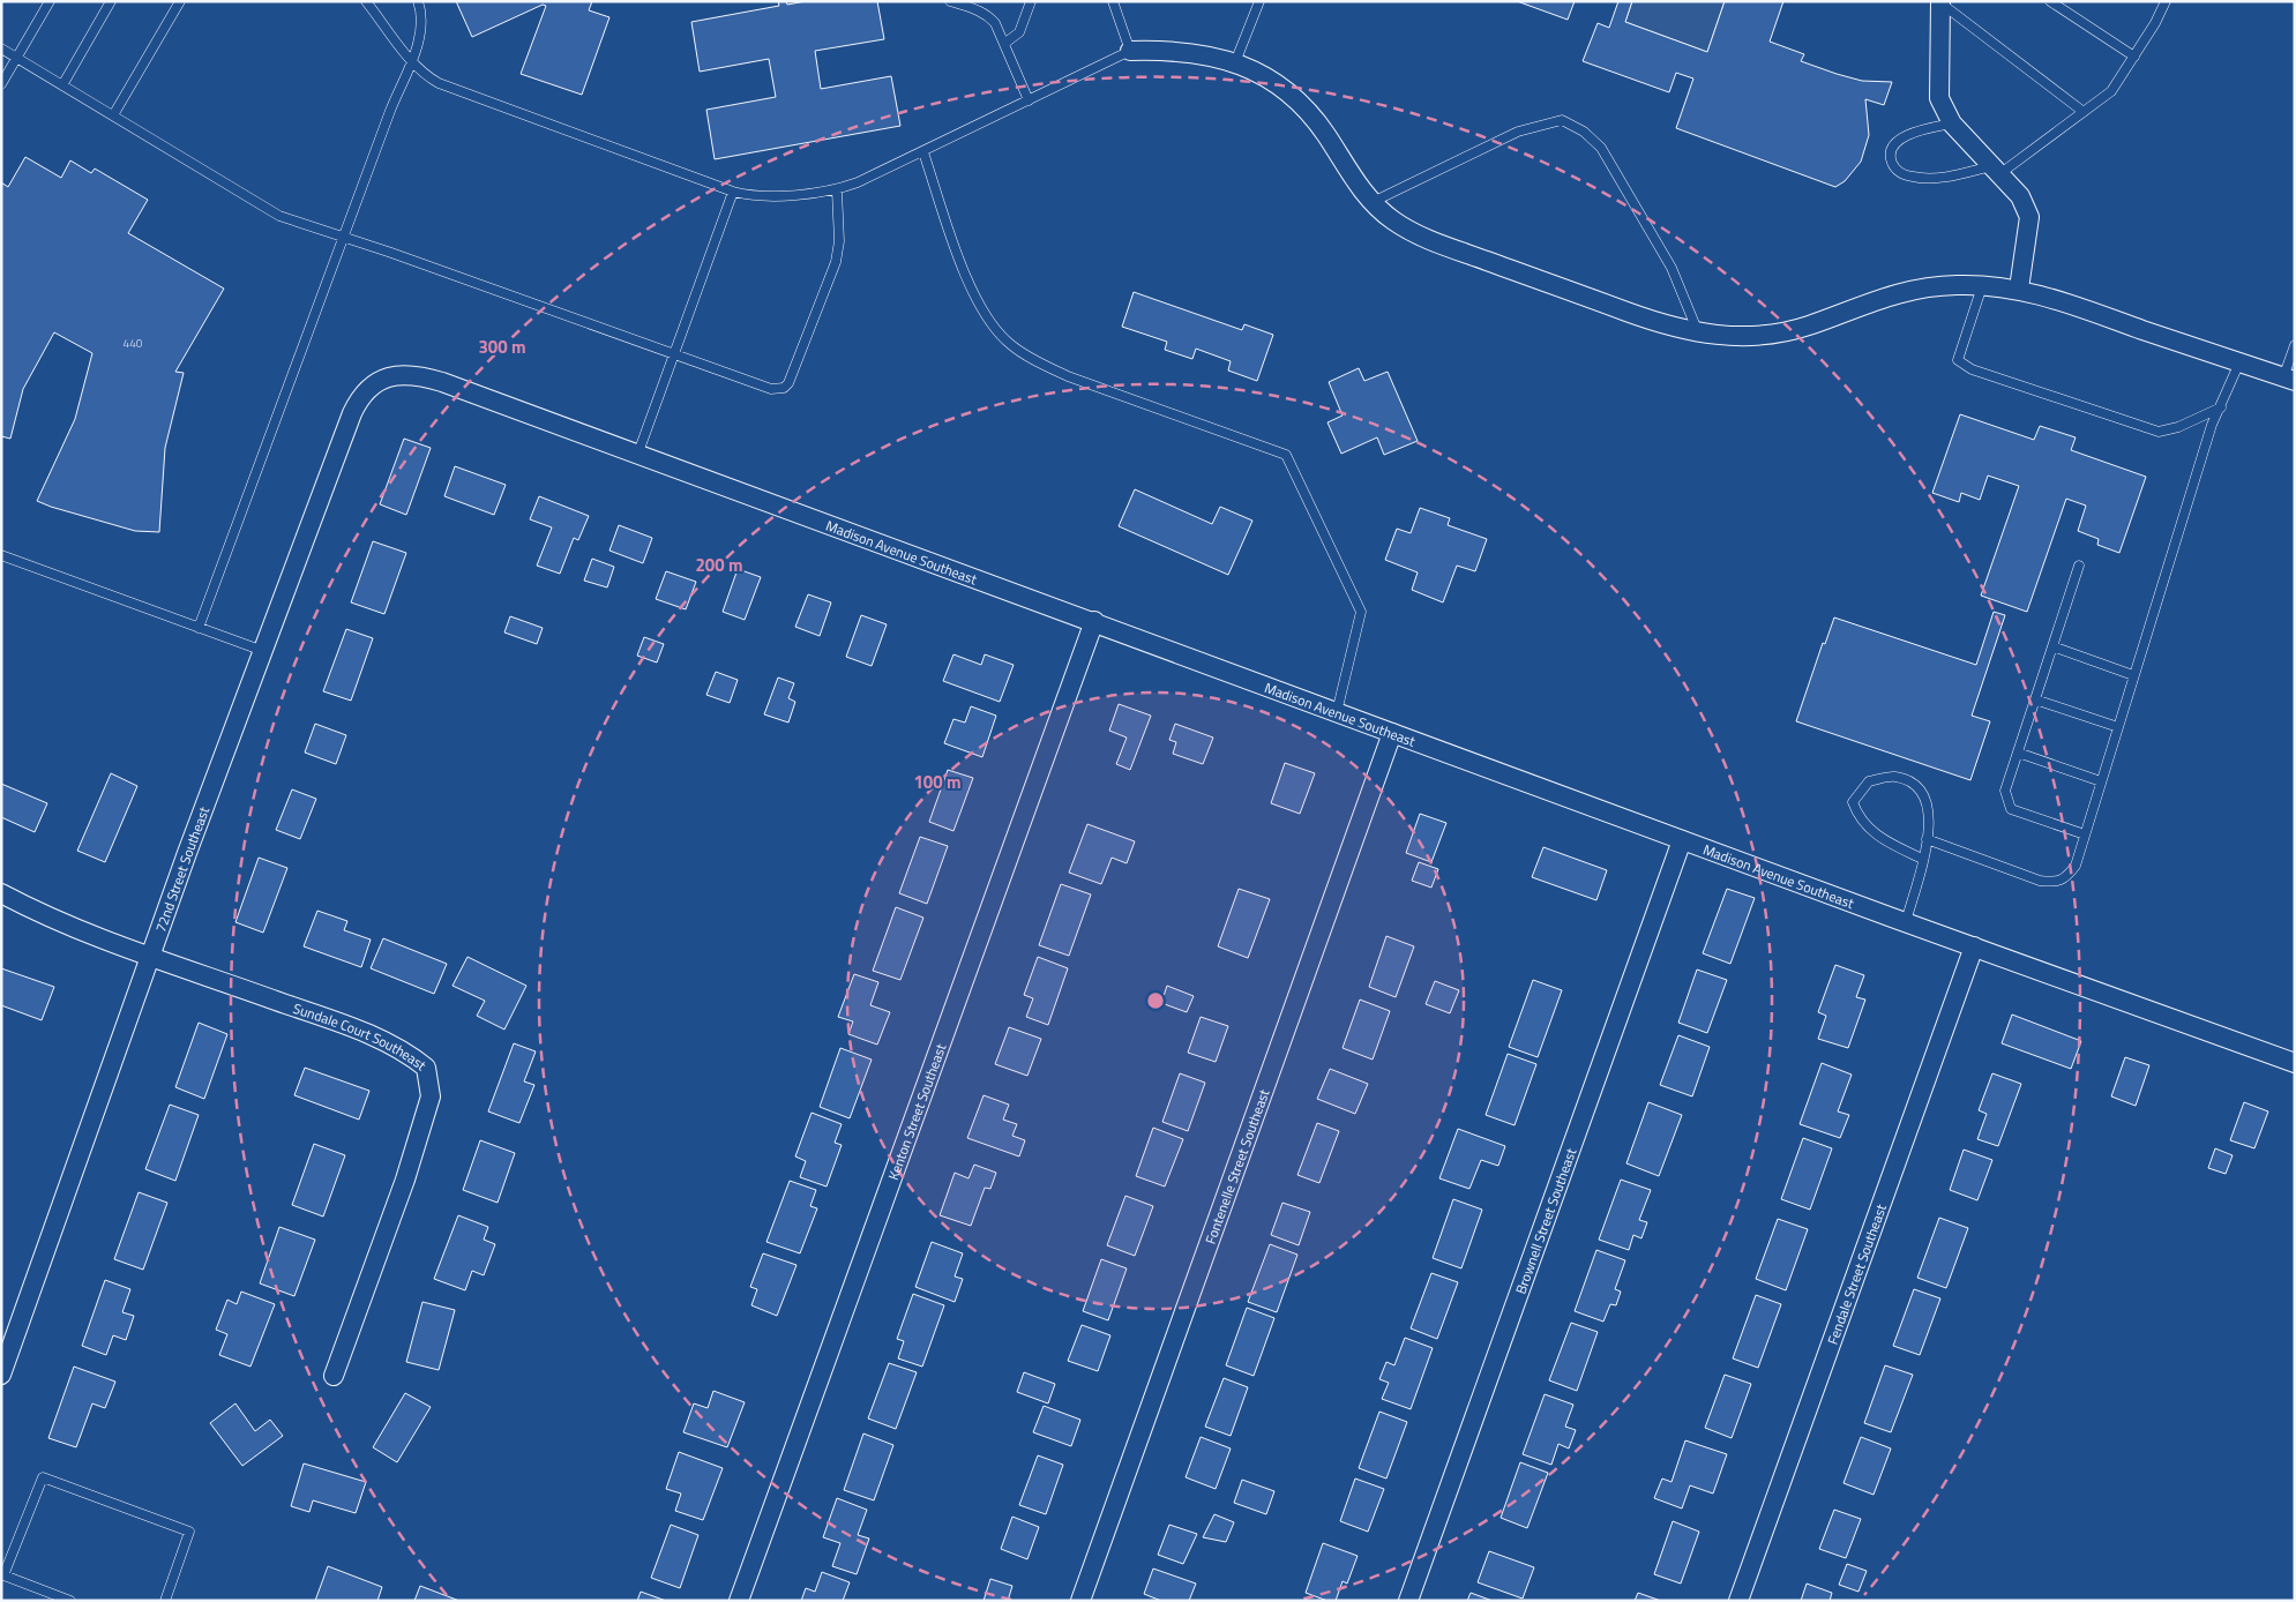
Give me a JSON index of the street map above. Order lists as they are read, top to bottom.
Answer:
{
  "streets": {
    "street": [
      "Madison Avenue Southeast",
      "72nd Street Southeast",
      "Sundale Court Southeast",
      "Kenton Street Southeast",
      "Fontenelle Street Southeast",
      "Brownell Street Southeast",
      "Fendale Street Southeast"
    ]
  },
  "crossings": [
    ["Madison Avenue Southeast", "72nd Street Southeast"],
    ["Madison Avenue Southeast", "Kenton Street Southeast"],
    ["Madison Avenue Southeast", "Fontenelle Street Southeast"],
    ["Madison Avenue Southeast", "Brownell Street Southeast"],
    ["Madison Avenue Southeast", "Fendale Street Southeast"],
    ["72nd Street Southeast", "Sundale Court Southeast"]
  ],
  "house_numbers": ["440"],
  "rings": ["300 m", "200 m", "100 m"]
}
